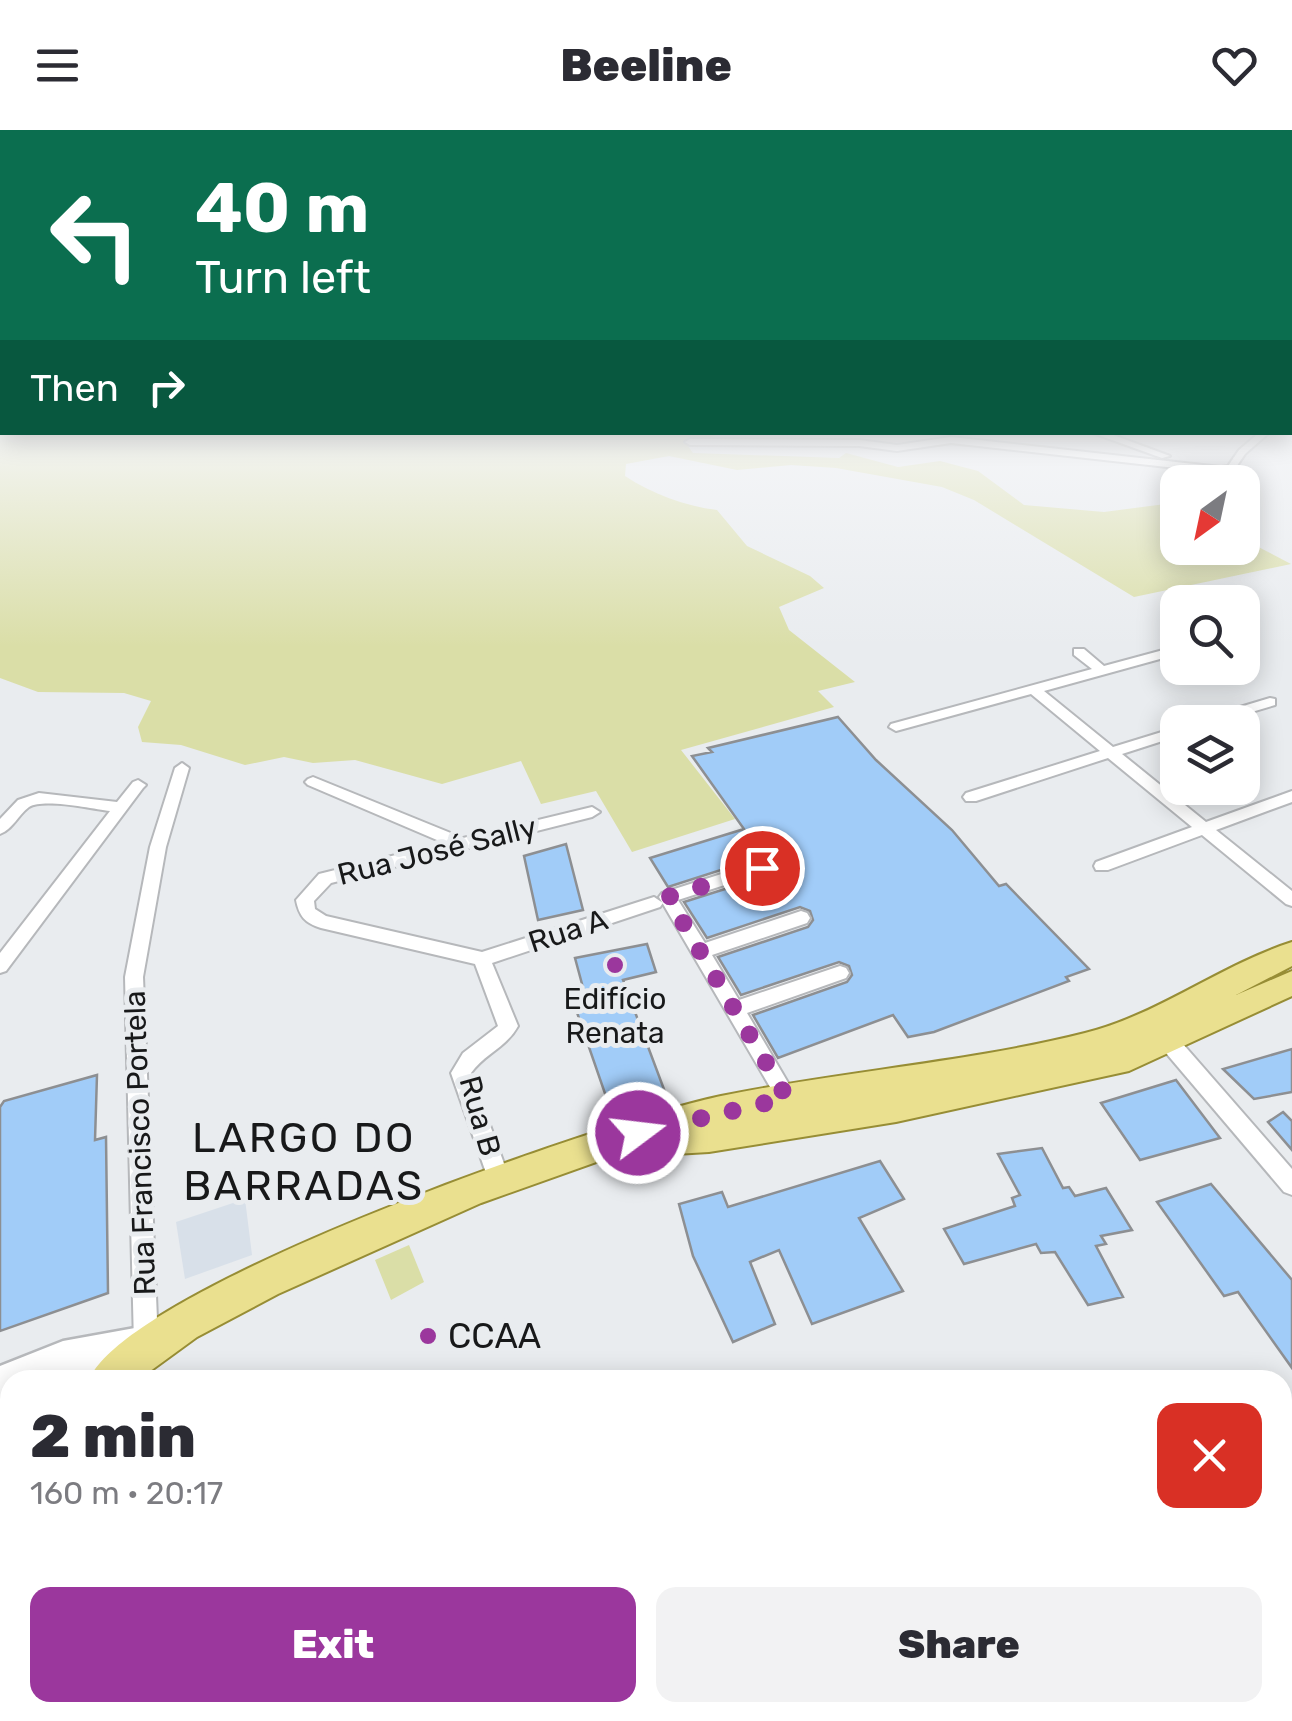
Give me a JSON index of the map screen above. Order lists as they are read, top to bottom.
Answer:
{
  "streets": {
    "street": [
      "Rua José Sally",
      "Rua A",
      "Rua B",
      "Rua Francisco Portela"
    ]
  },
  "crossings": [
    ["Rua José Sally", "Rua A"],
    ["Rua José Sally", "Rua B"],
    ["Rua A", "Rua B"]
  ],
  "districts": ["LARGO DO BARRADAS"],
  "places": ["Edifício Renata", "CCAA"],
  "north": "bottom left",
  "page": {
    "header": "Beeline",
    "turn": ["40 m", "Turn left"],
    "then": "Then",
    "heading": ["2 min", "160 m · 20:17"],
    "buttons": ["Exit", "Share"]
  }
}
